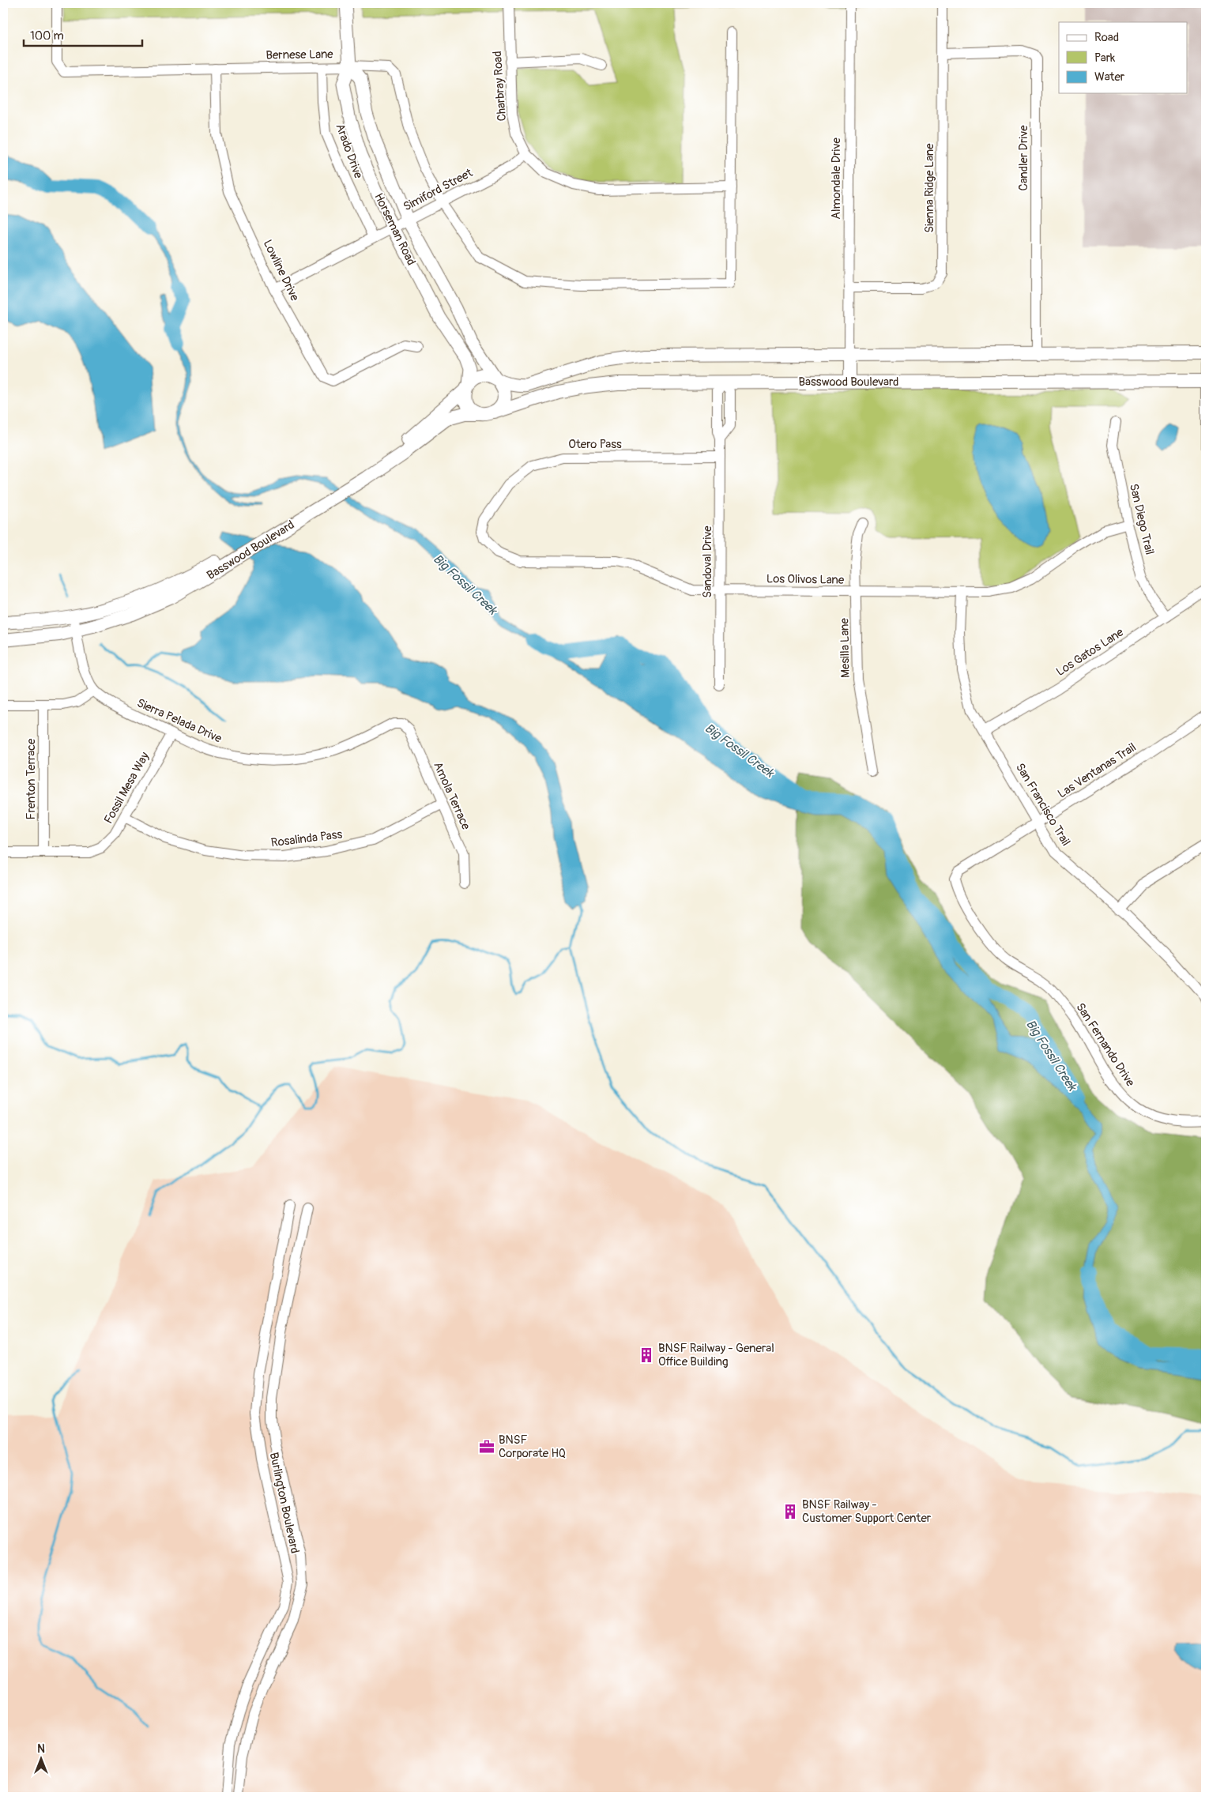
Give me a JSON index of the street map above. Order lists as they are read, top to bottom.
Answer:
{
  "streets": {
    "main road": ["Basswood Boulevard"],
    "street": [
      "Bernese Lane",
      "Charbray Road",
      "Arado Drive",
      "Candler Drive",
      "Almondale Drive",
      "Sienna Ridge Lane",
      "Simiford Street",
      "Horseman Road",
      "Lowline Drive",
      "Otero Pass",
      "San Diego Trail",
      "Sandoval Drive",
      "Los Olivos Lane",
      "Mesilla Lane",
      "Los Gatos Lane",
      "Sierra Pelada Drive",
      "Las Ventanas Trail",
      "Frenton Terrace",
      "Fossil Mesa Way",
      "Amola Terrace",
      "San Francisco Trail",
      "Rosalinda Pass",
      "San Fernando Drive",
      "Burlington Boulevard"
    ]
  },
  "crossings": [
    ["Bernese Lane", "Charbray Road"],
    ["Bernese Lane", "Arado Drive"],
    ["Bernese Lane", "Simiford Street"],
    ["Bernese Lane", "Horseman Road"],
    ["Bernese Lane", "Lowline Drive"],
    ["Charbray Road", "Simiford Street"],
    ["Arado Drive", "Simiford Street"],
    ["Candler Drive", "Sienna Ridge Lane"],
    ["Almondale Drive", "Sienna Ridge Lane"],
    ["Simiford Street", "Horseman Road"],
    ["Simiford Street", "Lowline Drive"],
    ["Horseman Road", "Basswood Boulevard"],
    ["Basswood Boulevard", "Sandoval Drive"],
    ["Basswood Boulevard", "Sierra Pelada Drive"],
    ["Otero Pass", "Sandoval Drive"],
    ["Otero Pass", "Los Olivos Lane"],
    ["San Diego Trail", "Los Olivos Lane"],
    ["San Diego Trail", "Los Gatos Lane"],
    ["Sandoval Drive", "Los Olivos Lane"],
    ["Los Olivos Lane", "Mesilla Lane"],
    ["Los Olivos Lane", "San Francisco Trail"],
    ["Los Gatos Lane", "San Francisco Trail"],
    ["Sierra Pelada Drive", "Fossil Mesa Way"],
    ["Sierra Pelada Drive", "Amola Terrace"],
    ["Las Ventanas Trail", "San Francisco Trail"],
    ["Las Ventanas Trail", "San Fernando Drive"],
    ["Frenton Terrace", "Fossil Mesa Way"],
    ["Fossil Mesa Way", "Rosalinda Pass"],
    ["Amola Terrace", "Rosalinda Pass"]
  ],
  "water": ["Big Fossil Creek"],
  "places": {
    "building": ["BNSF Railway - General Office Building", "BNSF Railway - Customer Support Center"],
    "office": ["BNSF Corporate HQ"]
  },
  "legend": ["Road", "Park", "Water"],
  "scale_bar": "100 m",
  "north": "top"
}
